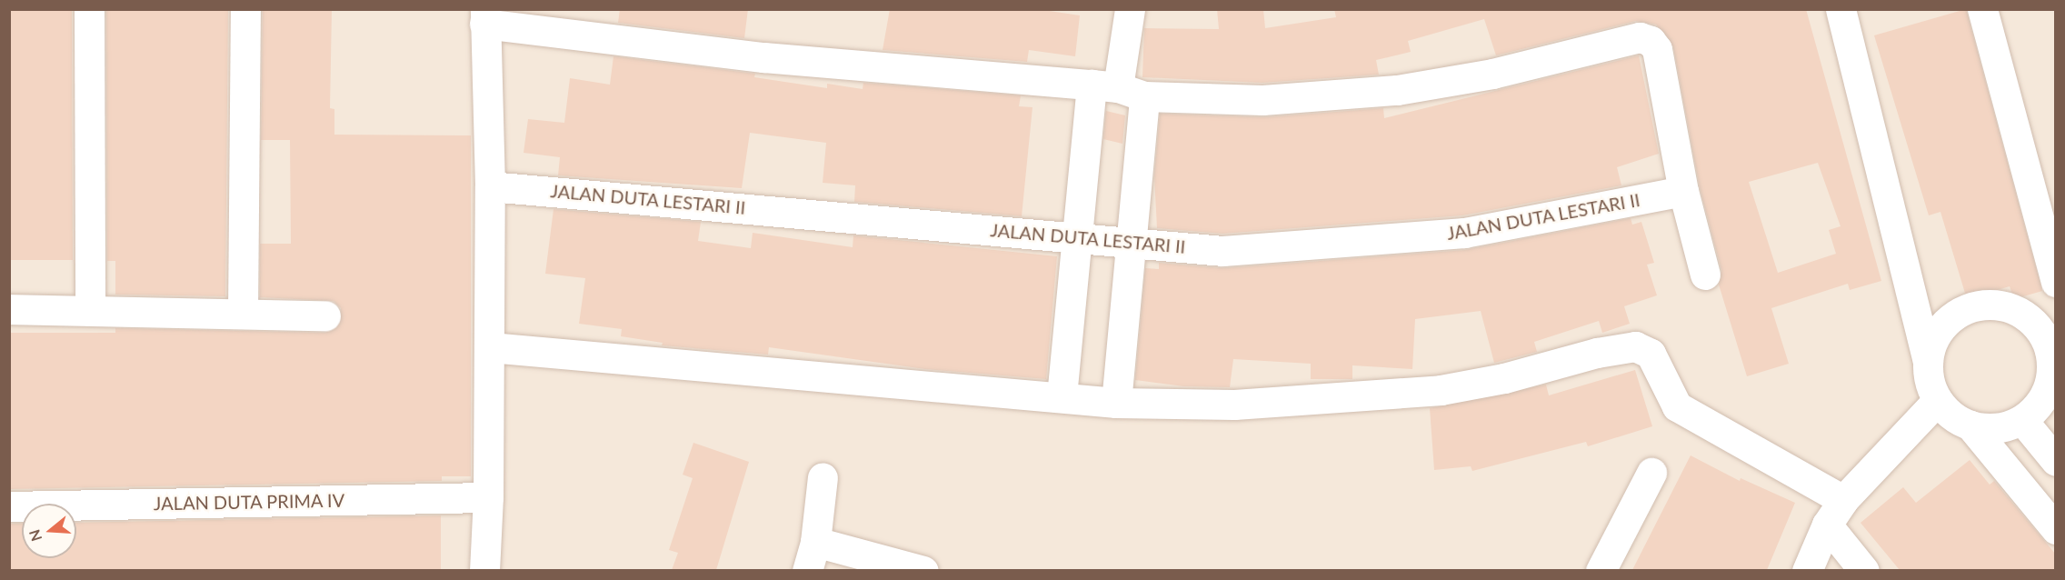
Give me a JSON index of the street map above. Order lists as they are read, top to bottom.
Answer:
{
  "streets": {
    "street": ["JALAN DUTA LESTARI II", "JALAN DUTA PRIMA IV"]
  },
  "north": "left"
}
